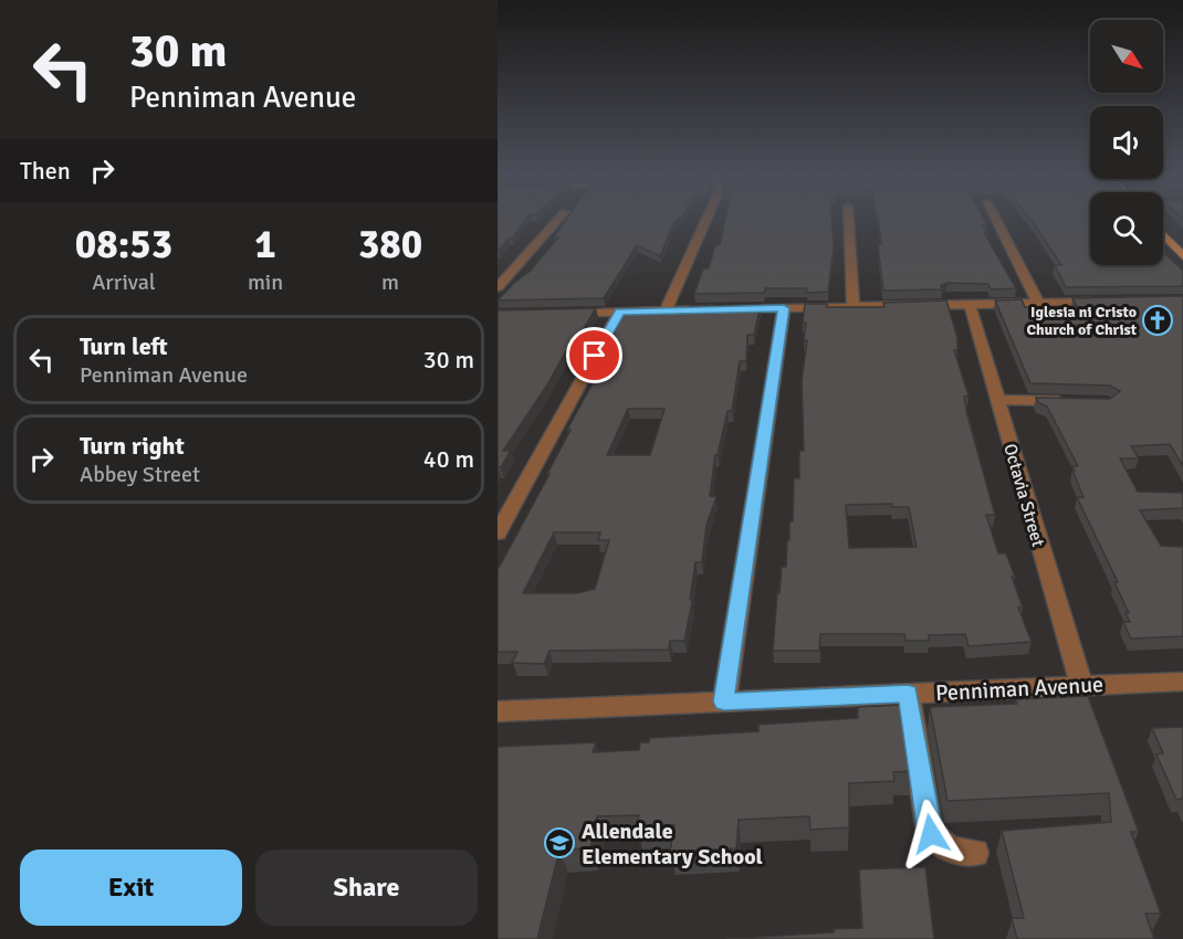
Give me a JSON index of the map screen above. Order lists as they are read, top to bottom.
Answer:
{
  "streets": {
    "street": ["Octavia Street", "Penniman Avenue"]
  },
  "crossings": [
    ["Octavia Street", "Penniman Avenue"]
  ],
  "places": {
    "church": ["Iglesia ni Cristo Church of Christ"],
    "school or university": ["Allendale Elementary School"]
  },
  "north": "bottom right",
  "page": {
    "turn": ["30 m", "Penniman Avenue"],
    "then": "Then",
    "eta": [
      "08:53",
      "Arrival",
      "1",
      "min",
      "380",
      "m"
    ],
    "list": [
      {
        "name": "Turn left",
        "note": "Penniman Avenue",
        "value": "30 m"
      },
      {
        "name": "Turn right",
        "note": "Abbey Street",
        "value": "40 m"
      }
    ],
    "buttons": ["Exit", "Share"]
  }
}
